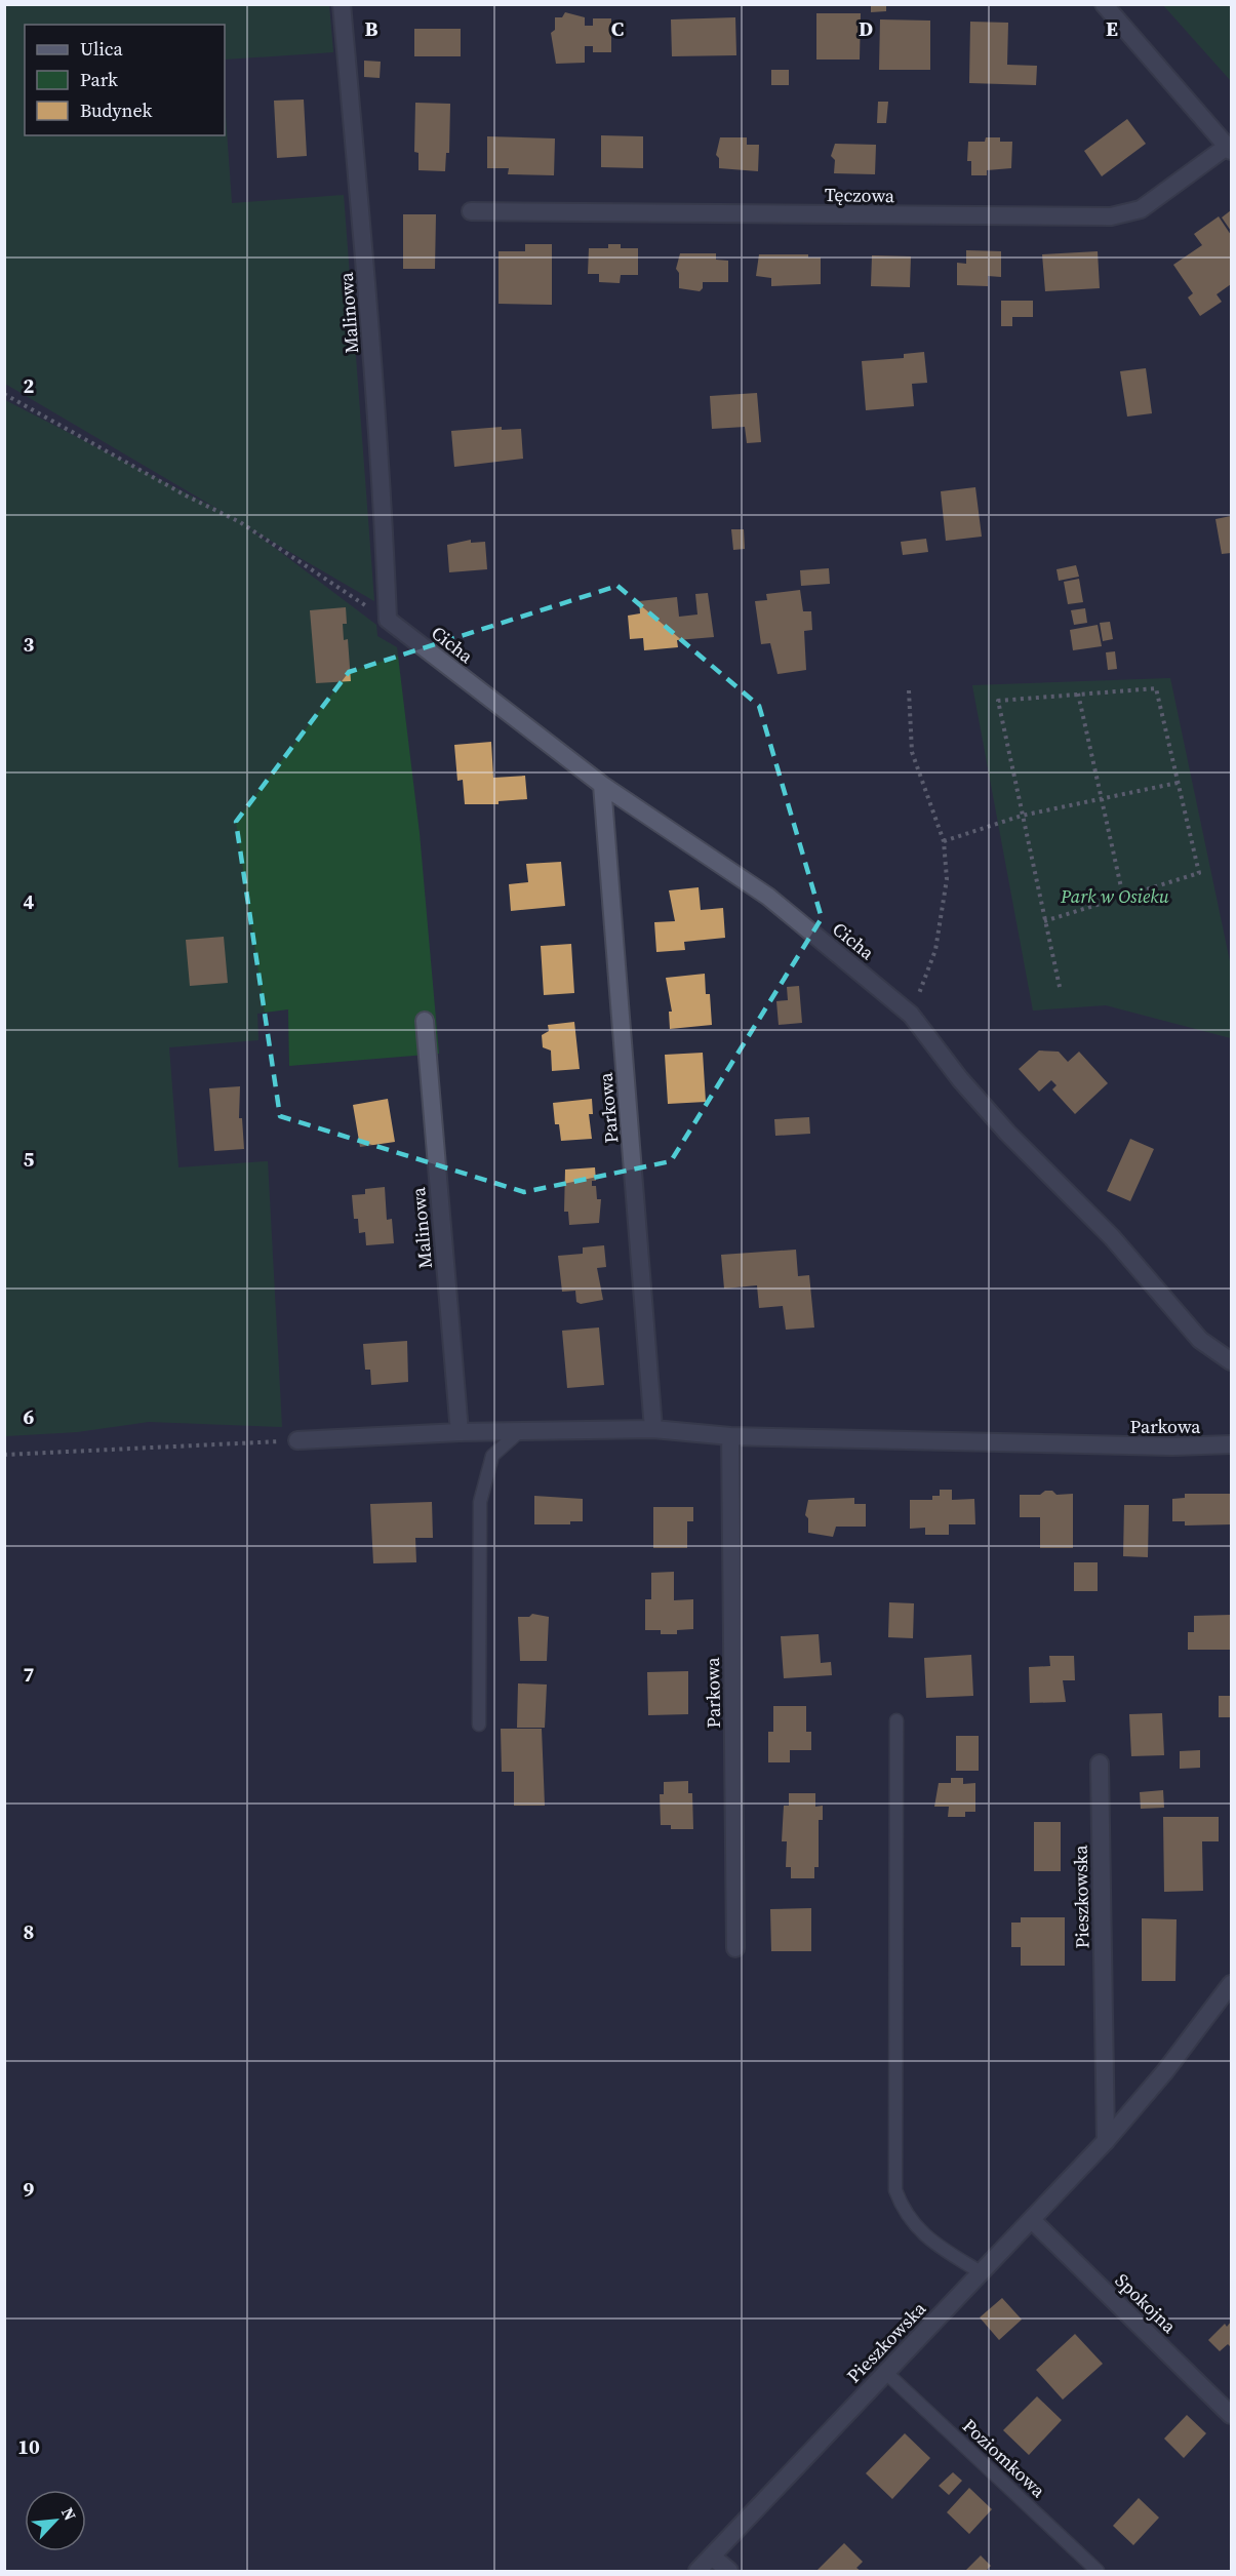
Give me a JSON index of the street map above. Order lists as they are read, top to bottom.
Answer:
{
  "streets": {
    "street": [
      "Tęczowa",
      "Malinowa",
      "Cicha",
      "Parkowa",
      "Pieszkowska",
      "Spokojna"
    ],
    "lane": ["Poziomkowa"]
  },
  "crossings": [
    ["Malinowa", "Cicha"],
    ["Malinowa", "Parkowa"],
    ["Cicha", "Parkowa"],
    ["Pieszkowska", "Spokojna"],
    ["Pieszkowska", "Poziomkowa"]
  ],
  "parks": ["Park w Osieku"],
  "legend": ["Ulica", "Park", "Budynek"],
  "north": "top right",
  "grid": {
    "columns": [
      "B",
      "C",
      "D",
      "E"
    ],
    "rows": [
      "2",
      "3",
      "4",
      "5",
      "6",
      "7",
      "8",
      "9",
      "10"
    ]
  }
}
